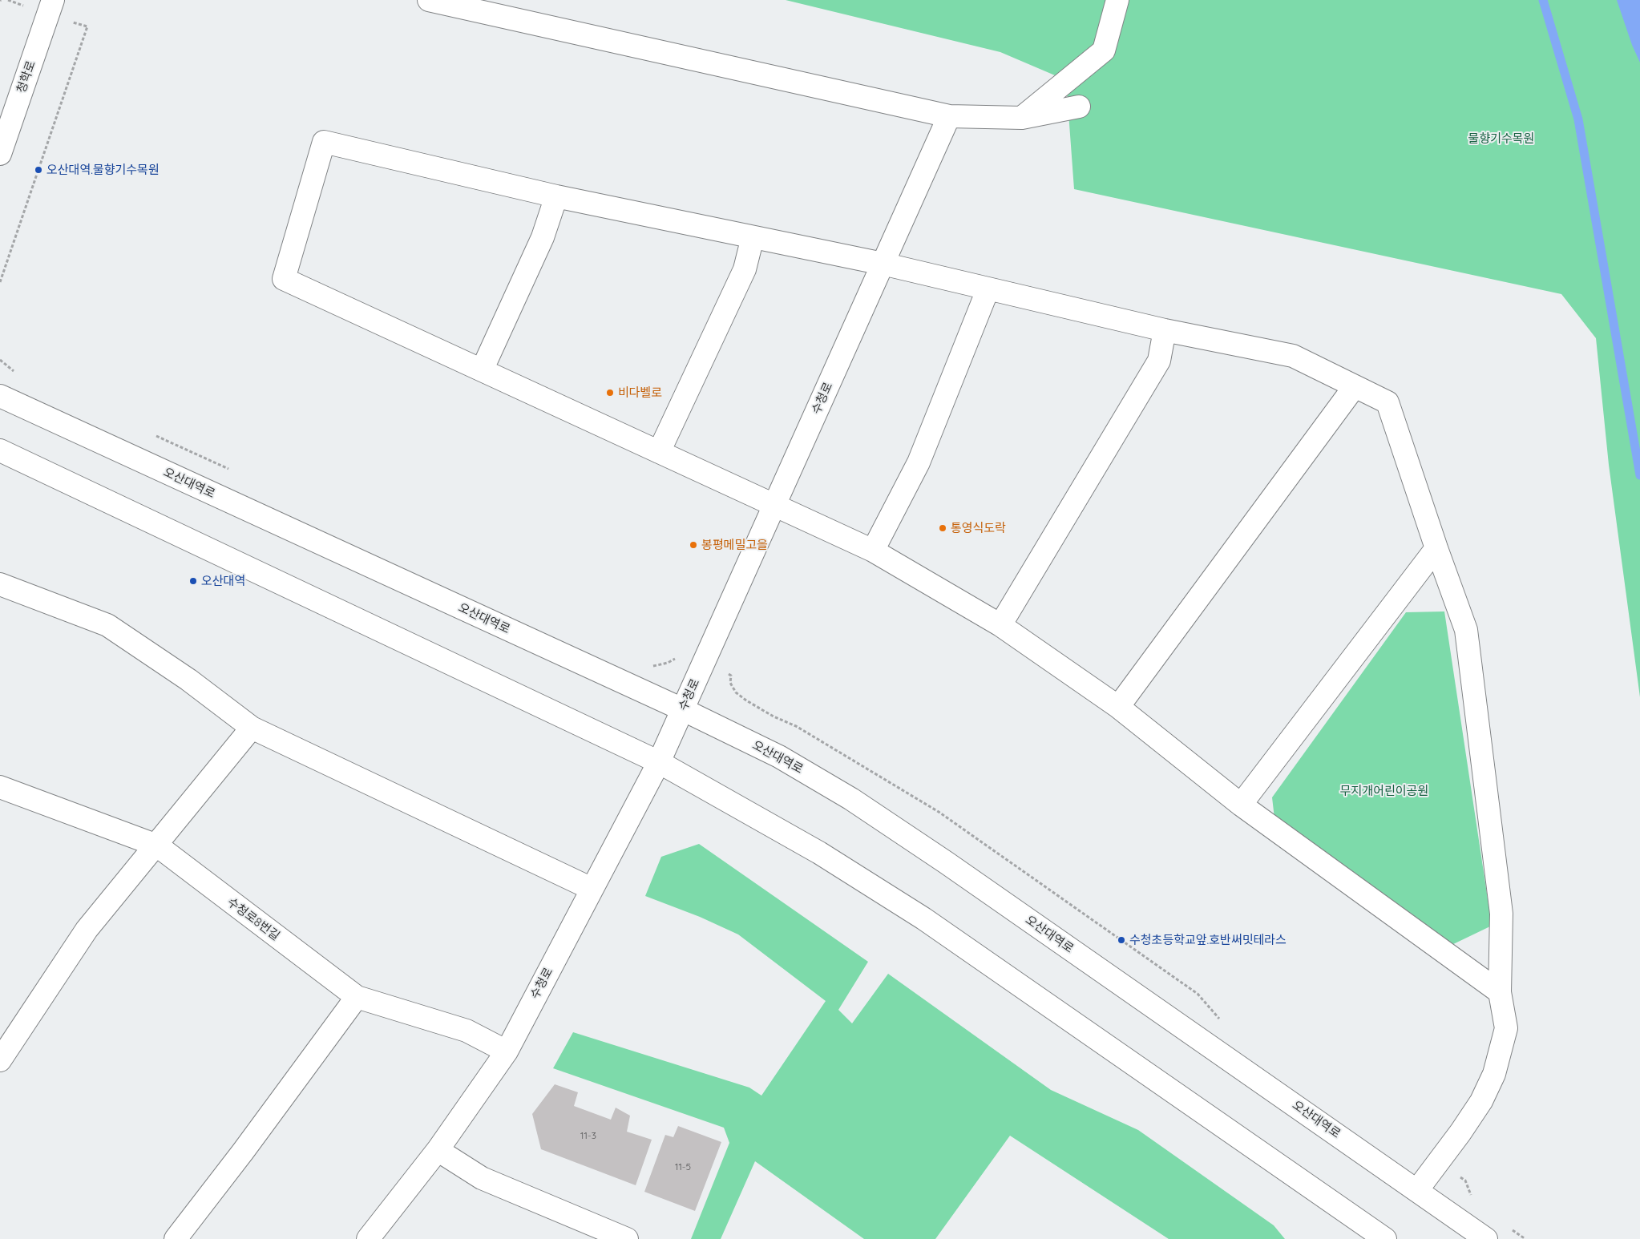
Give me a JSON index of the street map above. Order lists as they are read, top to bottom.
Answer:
{
  "streets": {
    "street": [
      "청학로",
      "수청로",
      "오산대역로",
      "수청로8번길"
    ]
  },
  "crossings": [
    ["수청로", "오산대역로"],
    ["수청로", "수청로8번길"]
  ],
  "parks": ["물향기수목원", "무지개어린이공원"],
  "places": [
    "오산대역.물향기수목원",
    "비다벨로",
    "통영식도락",
    "봉평메밀고을",
    "오산대역",
    "수청초등학교앞.호반써밋테라스"
  ],
  "house_numbers": ["11-3", "11-5"]
}
